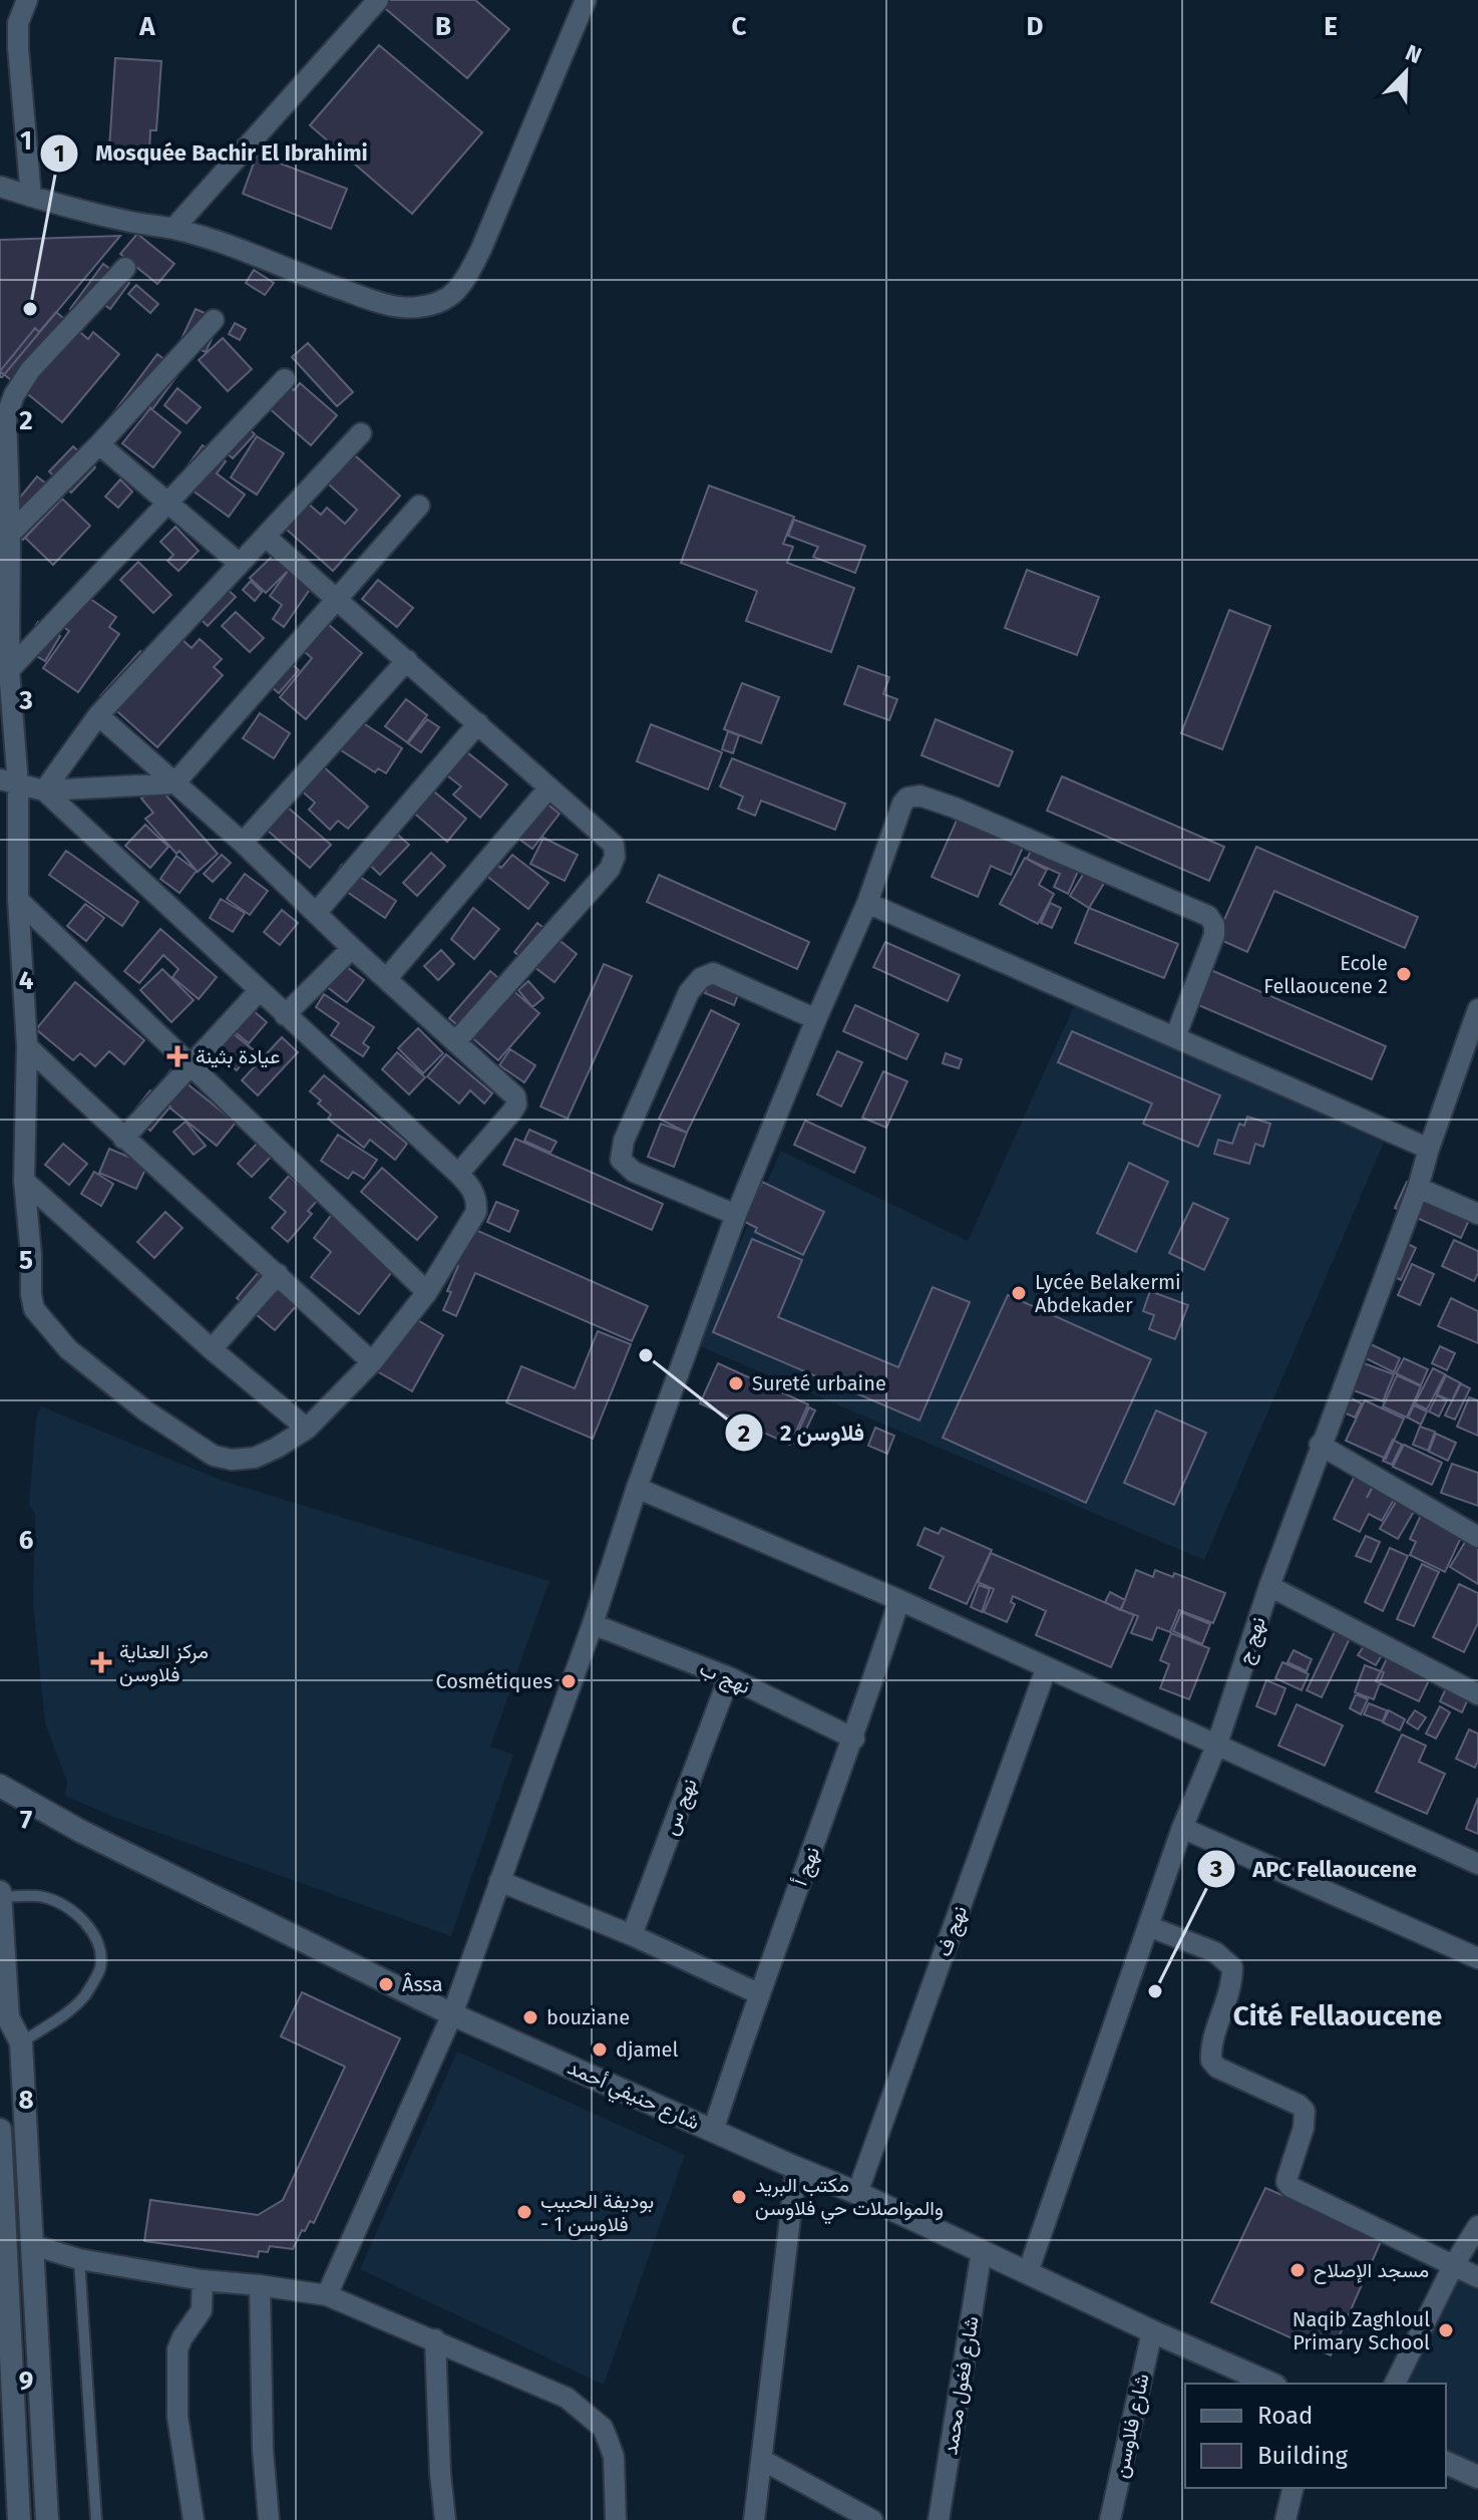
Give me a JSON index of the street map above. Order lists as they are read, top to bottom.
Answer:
{
  "streets": {
    "street": [
      "نهج ج",
      "نهج ب",
      "نهج س",
      "نهج أ",
      "نهج ف",
      "شارع حنيفي أحمد",
      "شارع فغول محمد",
      "شارع فلاوسن"
    ]
  },
  "crossings": [
    ["نهج ج", "شارع حنيفي أحمد"],
    ["نهج ب", "نهج س"],
    ["نهج ب", "نهج أ"],
    ["نهج أ", "شارع حنيفي أحمد"],
    ["نهج ف", "شارع حنيفي أحمد"],
    ["شارع حنيفي أحمد", "شارع فغول محمد"],
    ["شارع حنيفي أحمد", "شارع فلاوسن"]
  ],
  "districts": ["Cité Fellaoucene"],
  "places": {
    "other": [
      "Mosquée Bachir El Ibrahimi",
      "Ecole Fellaoucene 2",
      "Lycée Belakermi Abdekader",
      "فلاوسن 2",
      "Sureté urbaine",
      "Cosmétiques",
      "Âssa",
      "APC Fellaoucene",
      "bouziane",
      "djamel",
      "مكتب البريد والمواصلات حي فلاوسن",
      "بوديفة الحبيب - فلاوسن 1",
      "مسجد اﻹصلاح",
      "Naqib Zaghloul Primary School"
    ],
    "health": ["عيادة بثينة", "مركز العناية فلاوسن"]
  },
  "legend": ["Road", "Building"],
  "north": "top right",
  "grid": {
    "columns": [
      "A",
      "B",
      "C",
      "D",
      "E"
    ],
    "rows": [
      "1",
      "2",
      "3",
      "4",
      "5",
      "6",
      "7",
      "8",
      "9"
    ]
  }
}
